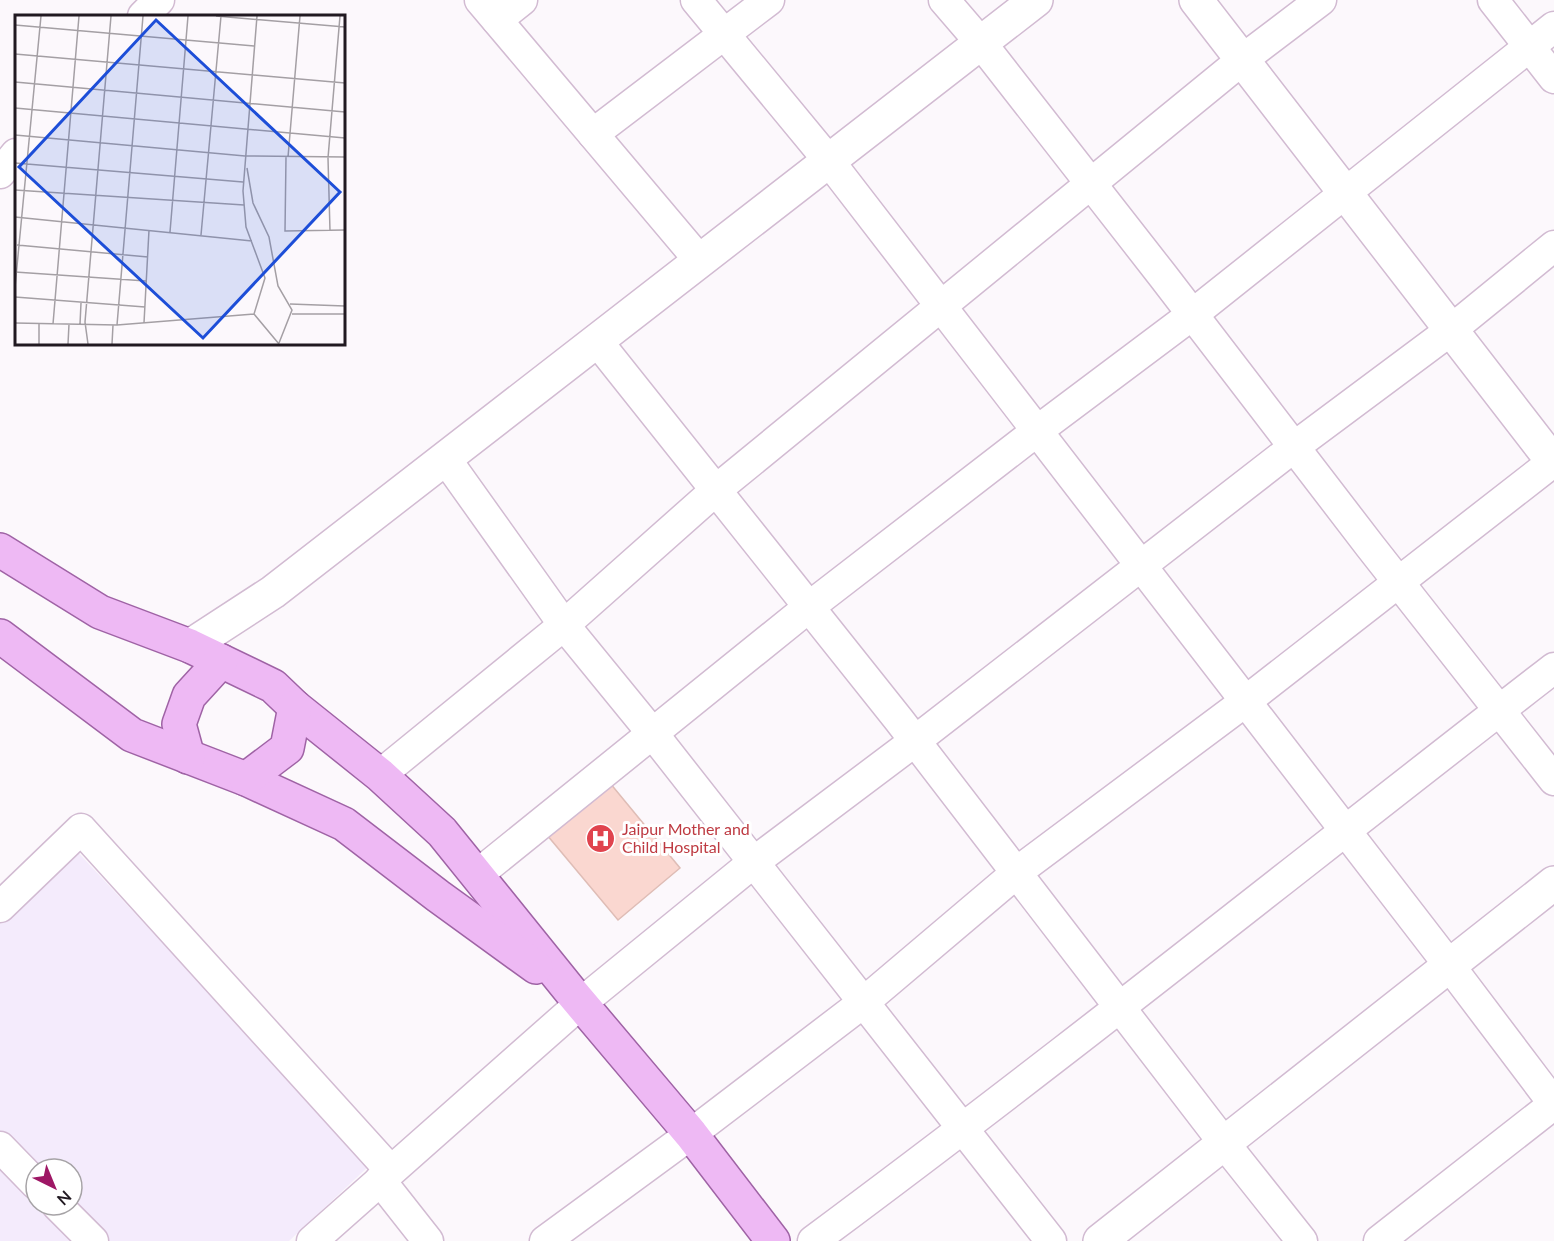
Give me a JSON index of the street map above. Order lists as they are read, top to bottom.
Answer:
{
  "places": {
    "hospital": ["Jaipur Mother and Child Hospital"]
  },
  "north": "bottom right"
}
